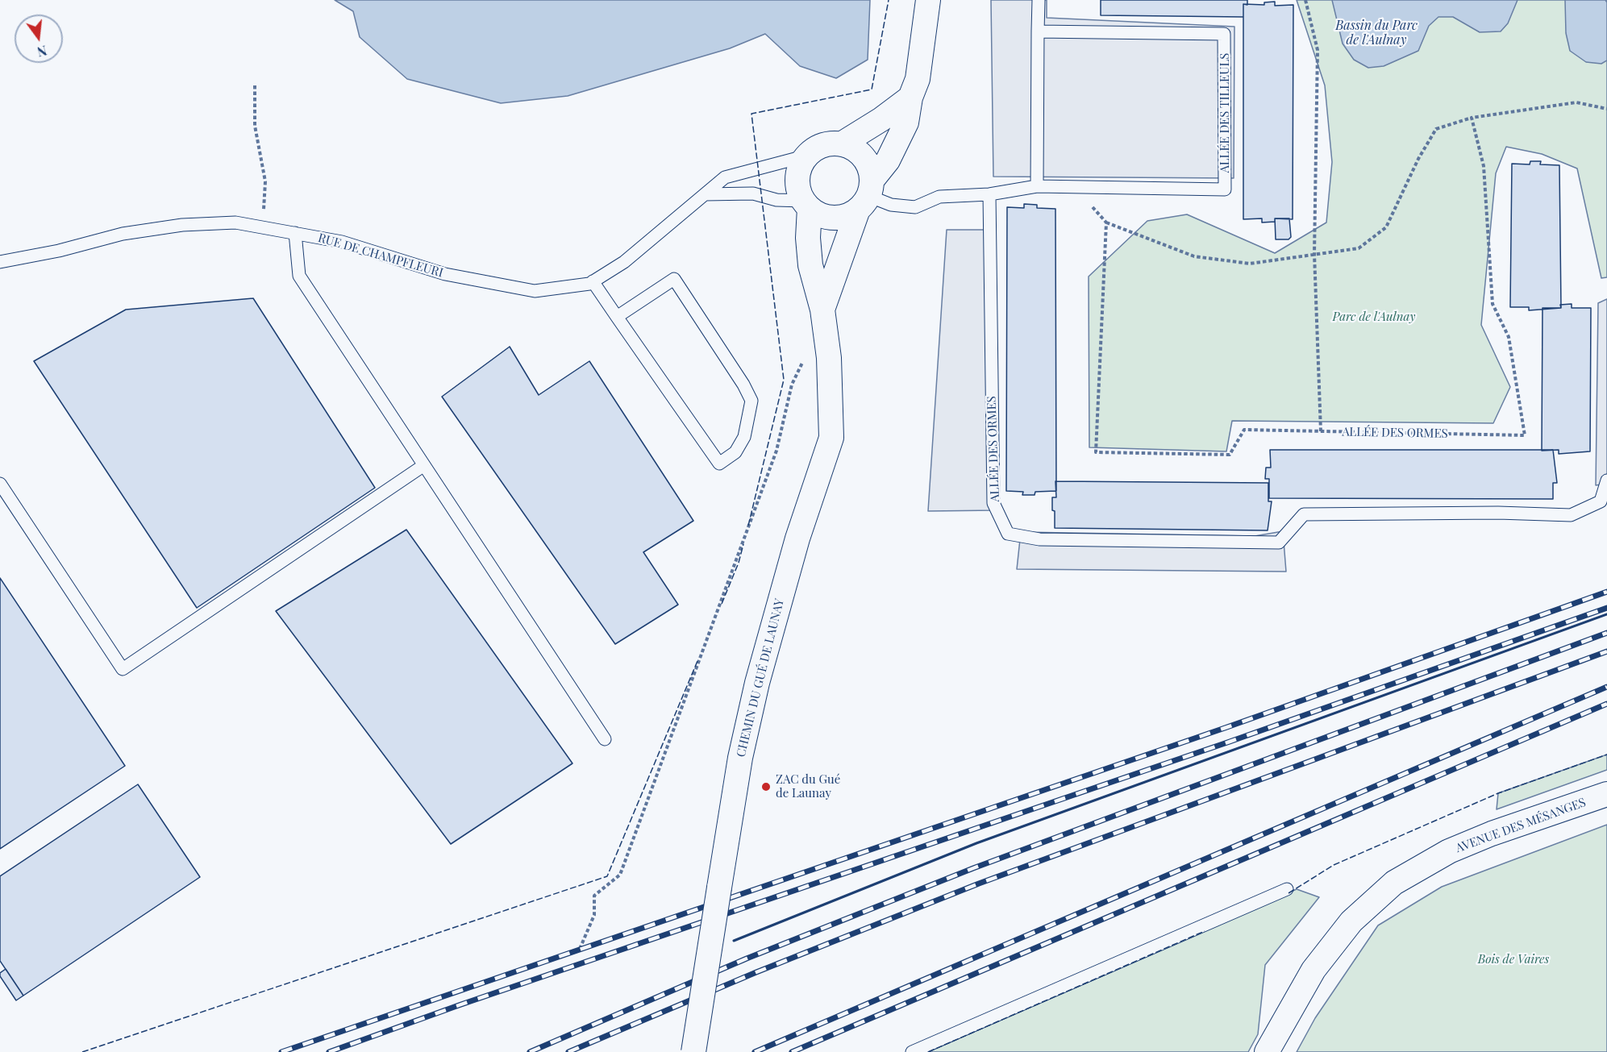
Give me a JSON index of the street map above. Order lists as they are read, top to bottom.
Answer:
{
  "streets": {
    "street": ["CHEMIN DU GUÉ DE LAUNAY", "AVENUE DES MÉSANGES"],
    "lane": ["ALLÉE DES TILLEULS", "RUE DE CHAMPFLEURI", "ALLÉE DES ORMES"]
  },
  "crossings": [
    ["ALLÉE DES TILLEULS", "RUE DE CHAMPFLEURI"],
    ["ALLÉE DES TILLEULS", "ALLÉE DES ORMES"],
    ["ALLÉE DES TILLEULS", "CHEMIN DU GUÉ DE LAUNAY"],
    ["RUE DE CHAMPFLEURI", "CHEMIN DU GUÉ DE LAUNAY"]
  ],
  "water": ["Bassin du Parc de l'Aulnay"],
  "parks": ["Parc de l'Aulnay", "Bois de Vaires"],
  "places": ["ZAC du Gué de Launay"],
  "north": "bottom"
}
